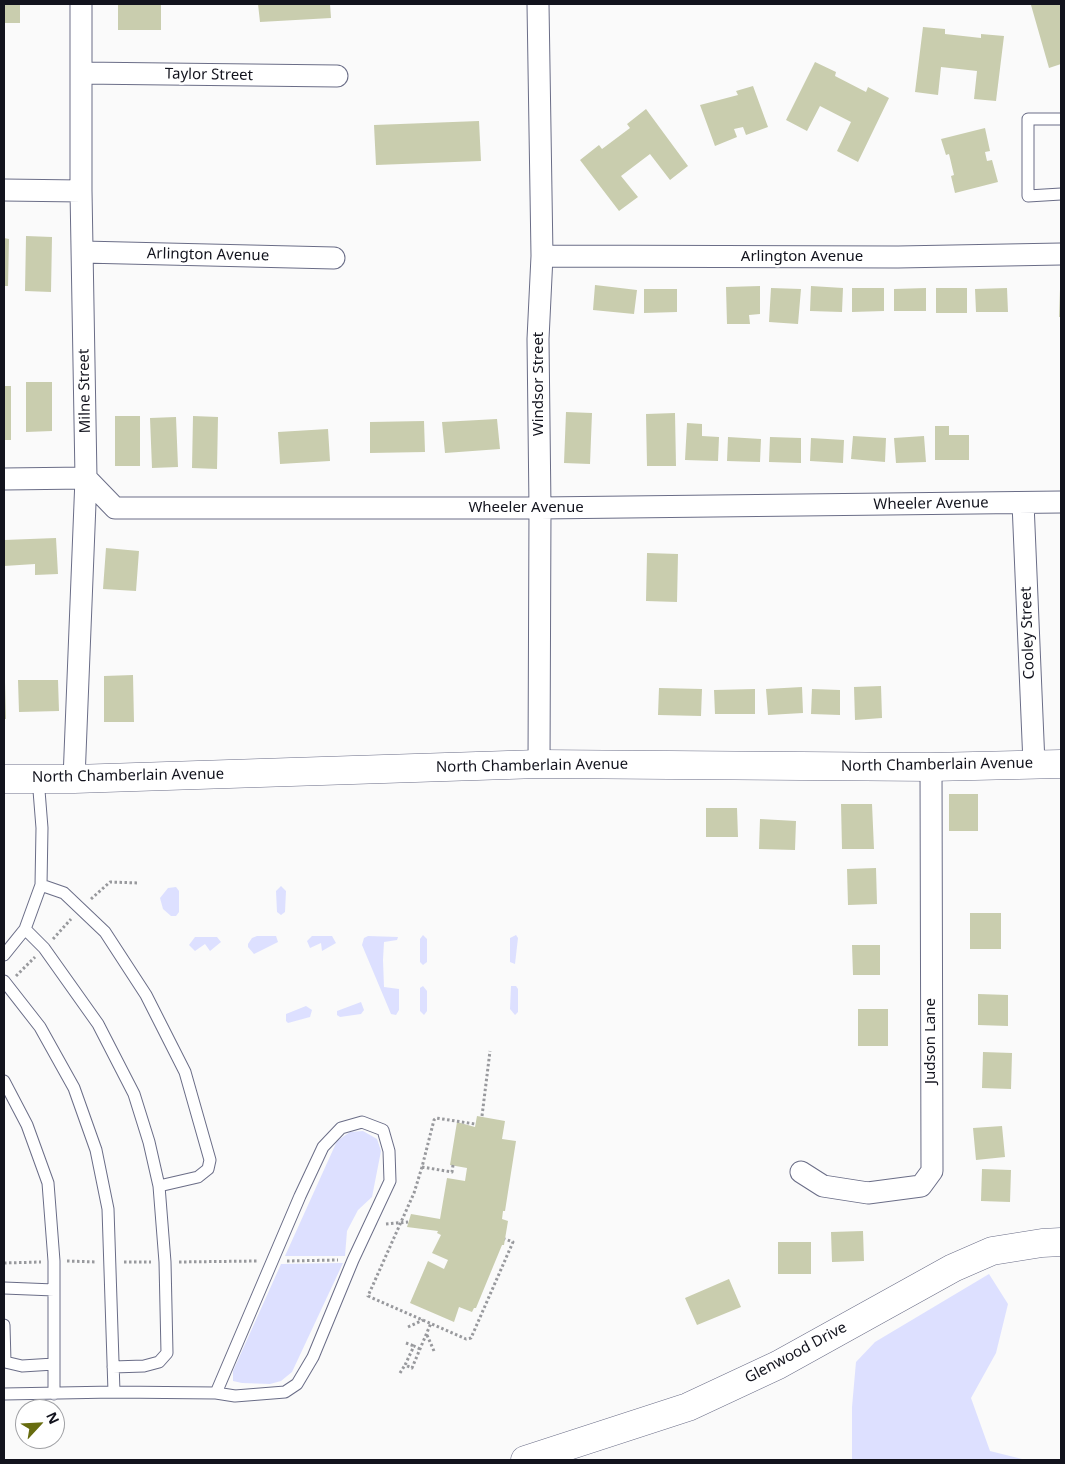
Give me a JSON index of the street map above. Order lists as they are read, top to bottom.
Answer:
{
  "streets": {
    "street": [
      "Taylor Street",
      "Arlington Avenue",
      "Windsor Street",
      "Milne Street",
      "Wheeler Avenue",
      "Cooley Street",
      "North Chamberlain Avenue",
      "Judson Lane",
      "Glenwood Drive"
    ]
  },
  "crossings": [
    ["Taylor Street", "Milne Street"],
    ["Arlington Avenue", "Windsor Street"],
    ["Arlington Avenue", "Milne Street"],
    ["Windsor Street", "Wheeler Avenue"],
    ["Windsor Street", "North Chamberlain Avenue"],
    ["Milne Street", "Wheeler Avenue"],
    ["Milne Street", "North Chamberlain Avenue"],
    ["Wheeler Avenue", "Cooley Street"],
    ["Cooley Street", "North Chamberlain Avenue"],
    ["North Chamberlain Avenue", "Judson Lane"]
  ],
  "north": "top right"
}
